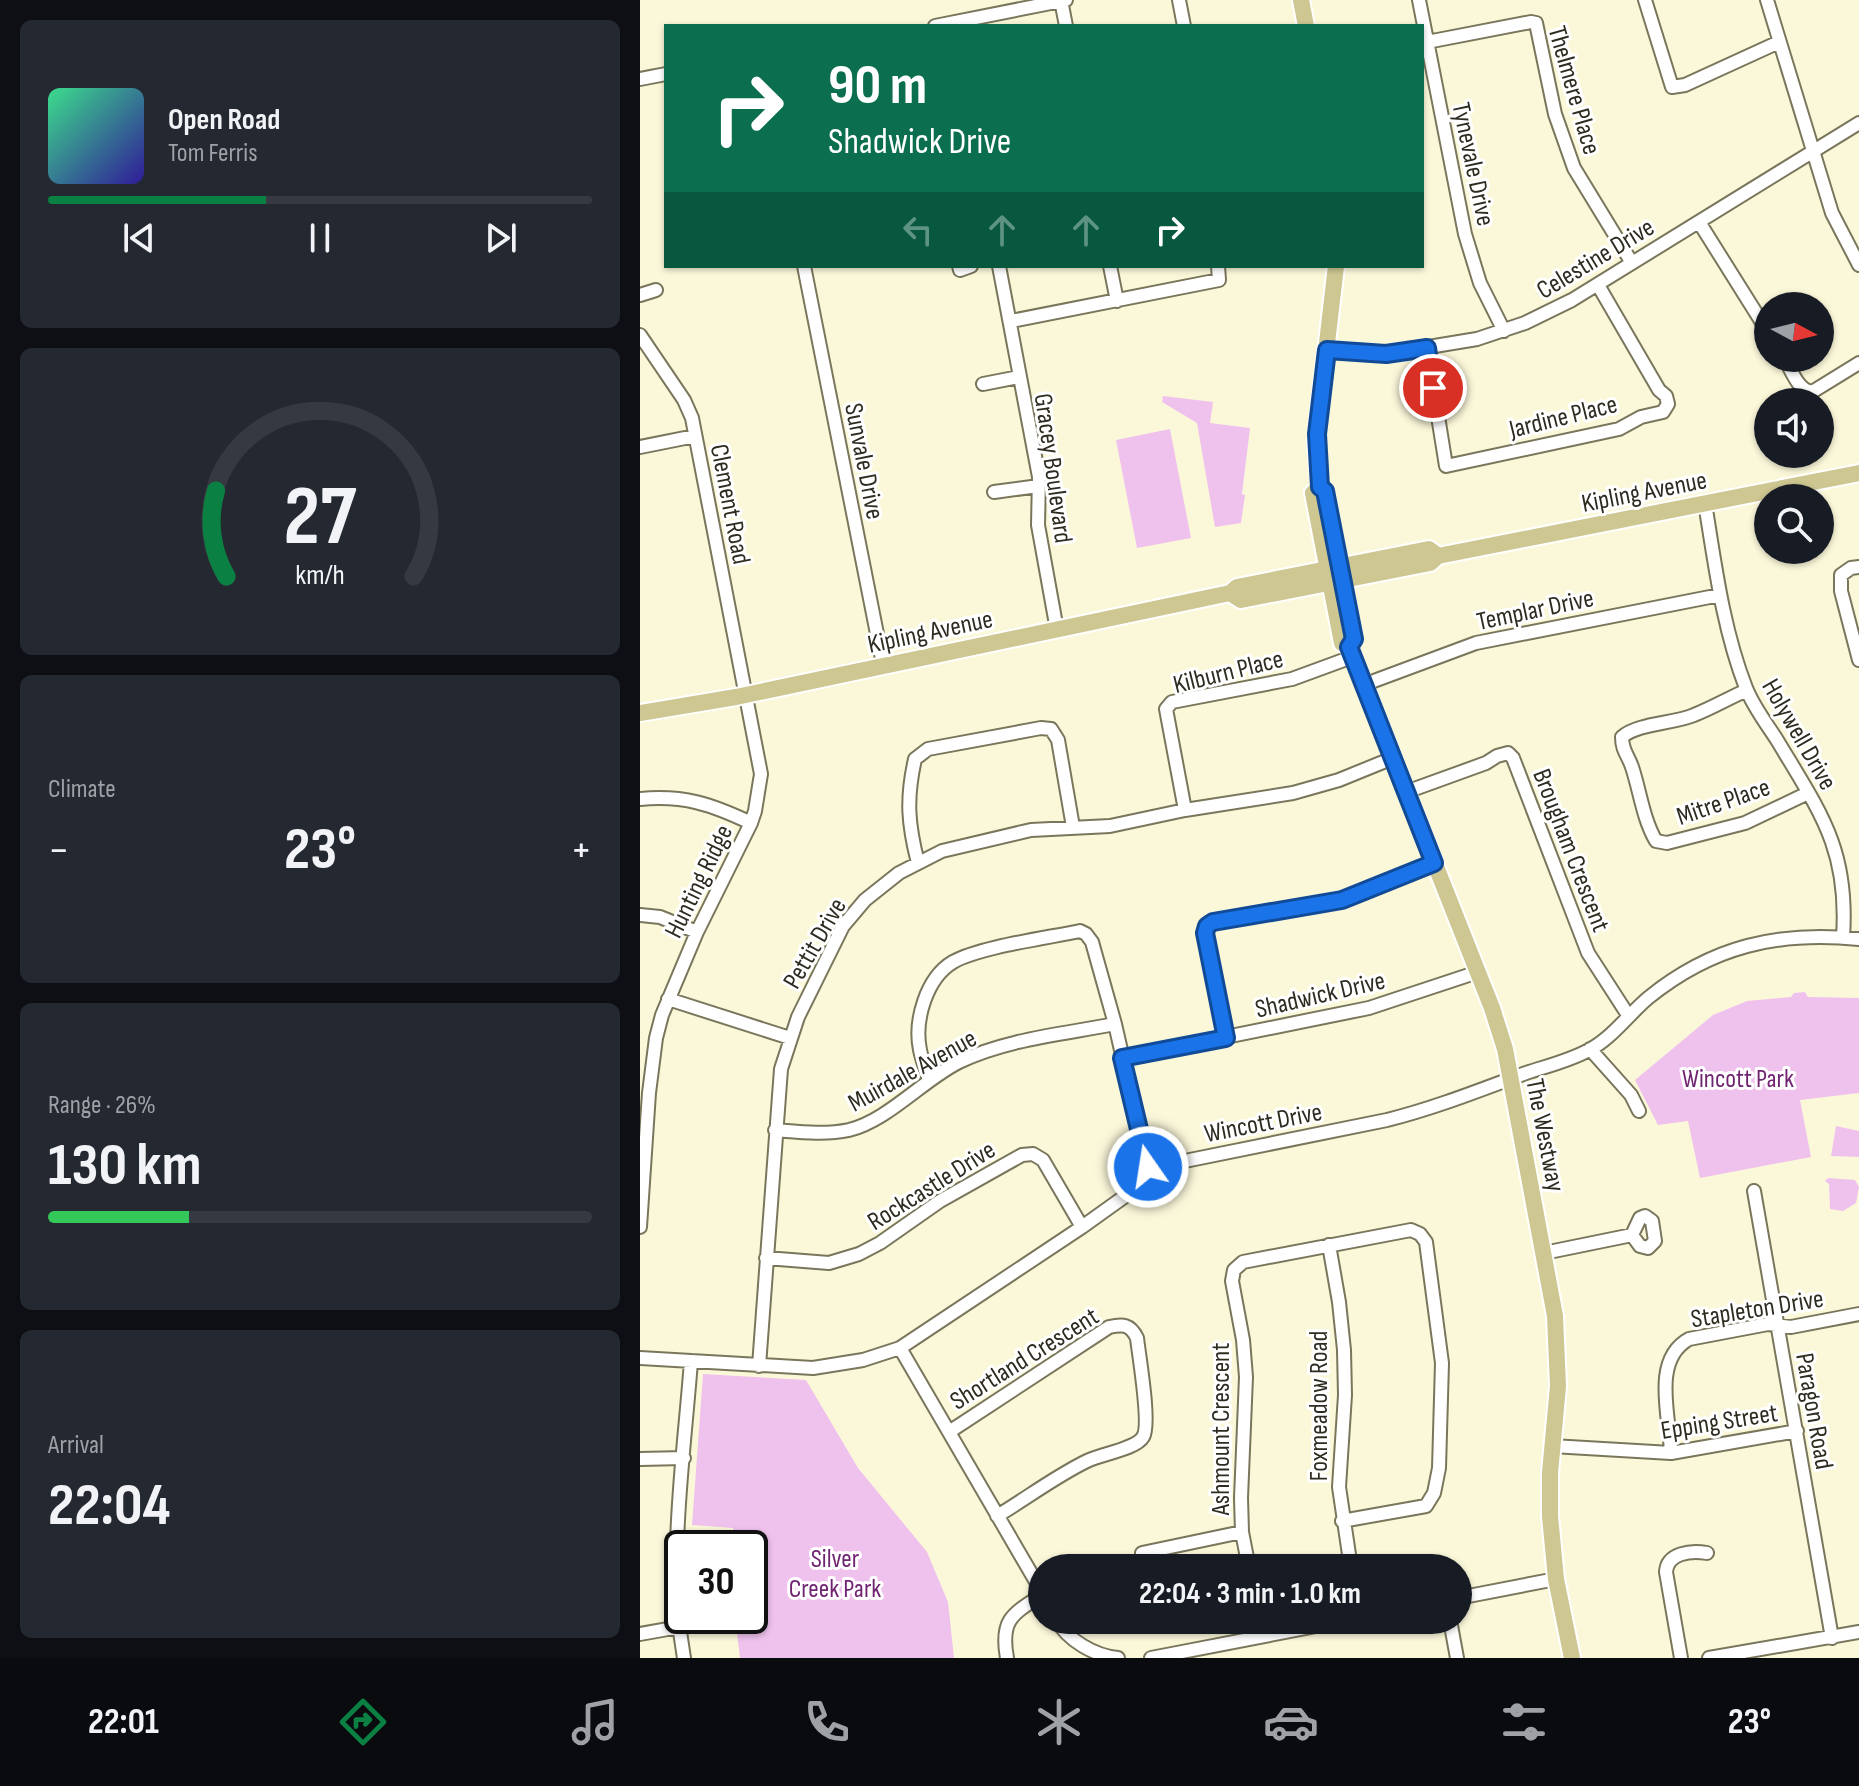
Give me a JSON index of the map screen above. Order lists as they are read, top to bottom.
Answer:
{
  "streets": {
    "main road": ["Kipling Avenue", "The Westway"],
    "street": [
      "Thelmere Place",
      "Tynevale Drive",
      "Celestine Drive",
      "Jardine Place",
      "Sunvale Drive",
      "Gracey Boulevard",
      "Clement Road",
      "Templar Drive",
      "Kilburn Place",
      "Holywell Drive",
      "Mitre Place",
      "Brougham Crescent",
      "Hunting Ridge",
      "Pettit Drive",
      "Shadwick Drive",
      "Muirdale Avenue",
      "Wincott Drive",
      "Rockcastle Drive",
      "Stapleton Drive",
      "Shortland Crescent",
      "Foxmeadow Road",
      "Paragon Road",
      "Epping Street",
      "Ashmount Crescent"
    ]
  },
  "crossings": [
    ["Thelmere Place", "Tynevale Drive"],
    ["Thelmere Place", "Celestine Drive"],
    ["Tynevale Drive", "Celestine Drive"],
    ["Celestine Drive", "Jardine Place"],
    ["Celestine Drive", "The Westway"],
    ["Sunvale Drive", "Kipling Avenue"],
    ["Gracey Boulevard", "Kipling Avenue"],
    ["Kipling Avenue", "Clement Road"],
    ["Kipling Avenue", "Holywell Drive"],
    ["Kipling Avenue", "Hunting Ridge"],
    ["Kipling Avenue", "The Westway"],
    ["Clement Road", "Hunting Ridge"],
    ["Templar Drive", "Holywell Drive"],
    ["Templar Drive", "The Westway"],
    ["Kilburn Place", "Pettit Drive"],
    ["Kilburn Place", "The Westway"],
    ["Holywell Drive", "Mitre Place"],
    ["Holywell Drive", "Wincott Drive"],
    ["Brougham Crescent", "Wincott Drive"],
    ["Brougham Crescent", "The Westway"],
    ["Pettit Drive", "Muirdale Avenue"],
    ["Pettit Drive", "Wincott Drive"],
    ["Pettit Drive", "The Westway"],
    ["Pettit Drive", "Rockcastle Drive"],
    ["Shadwick Drive", "The Westway"],
    ["Wincott Drive", "The Westway"],
    ["Wincott Drive", "Rockcastle Drive"],
    ["The Westway", "Epping Street"],
    ["Stapleton Drive", "Paragon Road"],
    ["Stapleton Drive", "Epping Street"],
    ["Foxmeadow Road", "Ashmount Crescent"],
    ["Paragon Road", "Epping Street"]
  ],
  "parks": ["Wincott Park", "Silver Creek Park"],
  "north": "right",
  "page": {
    "turn": ["90 m", "Shadwick Drive"],
    "song": ["Open Road", "Tom Ferris"],
    "tile": [
      "Climate",
      ["Range · 26%", "130 km"],
      ["Arrival", "22:04"]
    ],
    "heat": ["−", "23°", "+"],
    "limit": "30",
    "trip": "22:04 · 3 min · 1.0 km",
    "tabs": ["22:01", "23°"],
    "gauge": ["27", "km/h"]
  }
}
